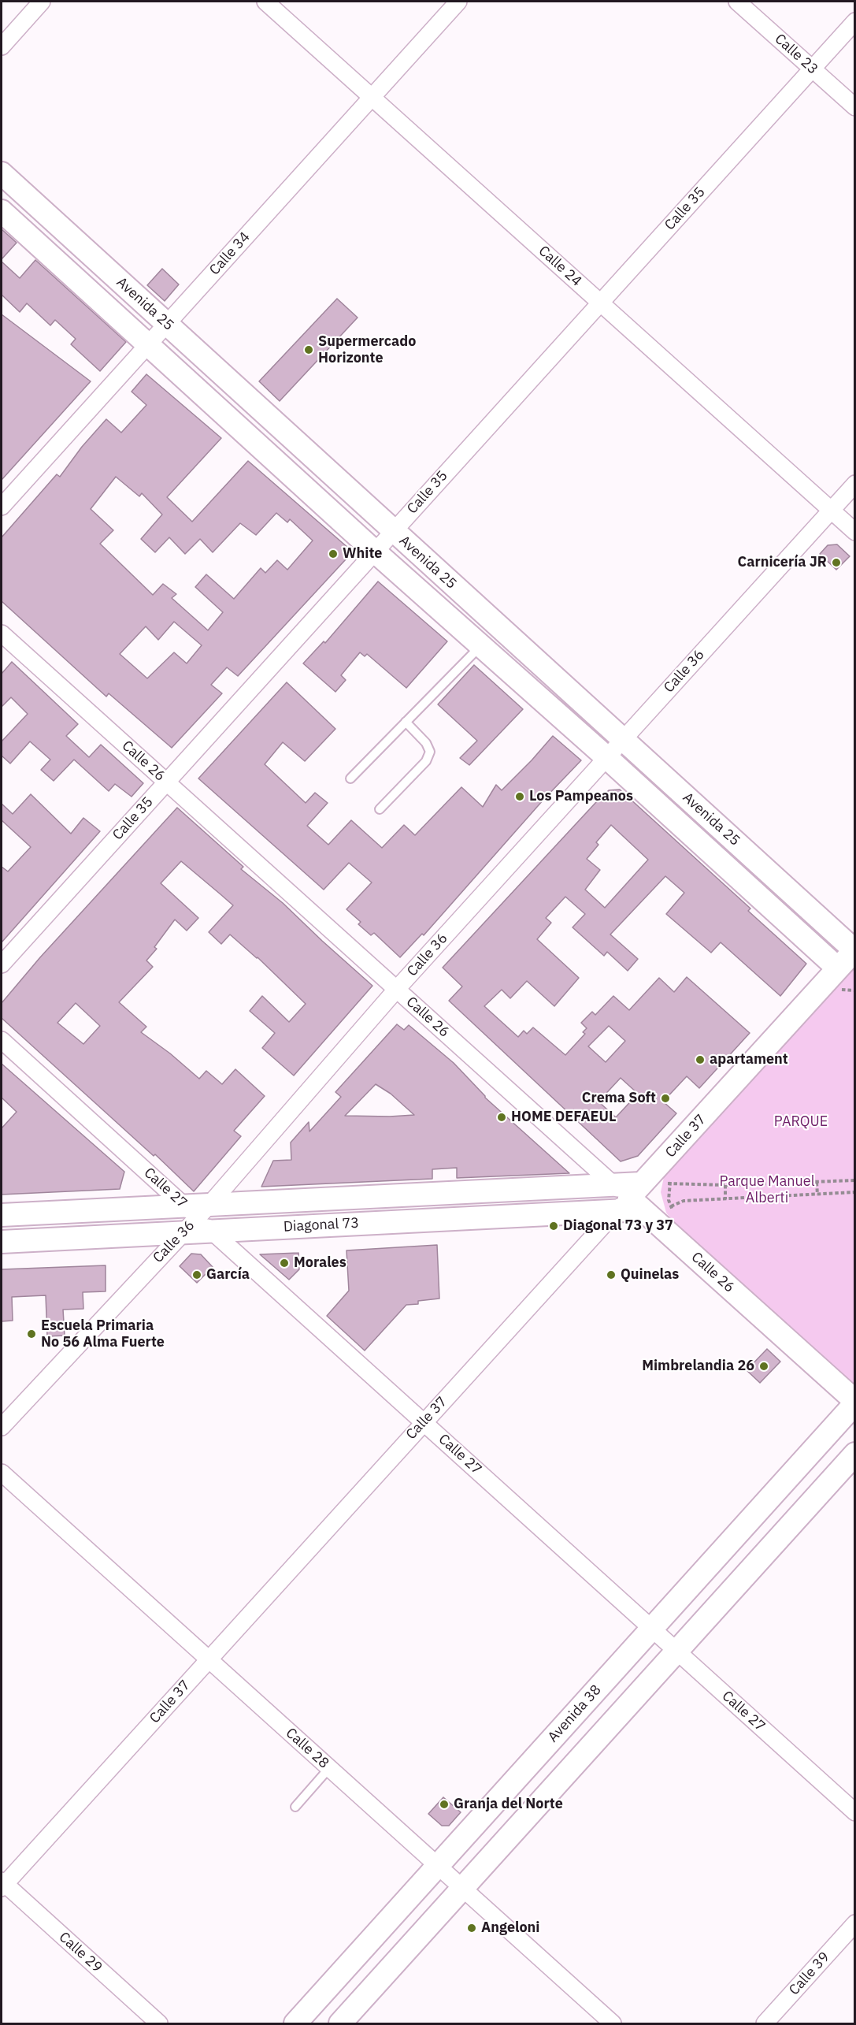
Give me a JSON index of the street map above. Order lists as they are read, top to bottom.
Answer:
{
  "streets": {
    "main road": [
      "Avenida 25",
      "Calle 26",
      "Calle 37",
      "Diagonal 73",
      "Avenida 38"
    ],
    "street": [
      "Calle 23",
      "Calle 35",
      "Calle 34",
      "Calle 24",
      "Calle 36",
      "Calle 27",
      "Calle 28",
      "Calle 29",
      "Calle 39"
    ]
  },
  "crossings": [
    ["Calle 23", "Calle 35"],
    ["Calle 35", "Calle 24"],
    ["Calle 35", "Avenida 25"],
    ["Calle 35", "Calle 26"],
    ["Calle 34", "Calle 24"],
    ["Calle 34", "Avenida 25"],
    ["Calle 24", "Calle 36"],
    ["Avenida 25", "Calle 36"],
    ["Avenida 25", "Calle 37"],
    ["Calle 36", "Calle 26"],
    ["Calle 36", "Calle 27"],
    ["Calle 36", "Diagonal 73"],
    ["Calle 26", "Calle 37"],
    ["Calle 26", "Diagonal 73"],
    ["Calle 26", "Avenida 38"],
    ["Calle 37", "Calle 27"],
    ["Calle 37", "Diagonal 73"],
    ["Calle 37", "Calle 28"],
    ["Calle 37", "Calle 29"],
    ["Calle 27", "Diagonal 73"],
    ["Calle 27", "Avenida 38"],
    ["Avenida 38", "Calle 28"]
  ],
  "parks": ["PARQUE", "Parque Manuel Alberti"],
  "places": [
    "Supermercado Horizonte",
    "White",
    "Carnicería JR",
    "Los Pampeanos",
    "apartament",
    "Crema Soft",
    "HOME DEFAEUL",
    "Diagonal 73 y 37",
    "Morales",
    "García",
    "Quinelas",
    "Escuela Primaria No 56 Alma Fuerte",
    "Mimbrelandia 26",
    "Granja del Norte",
    "Angeloni"
  ]
}
